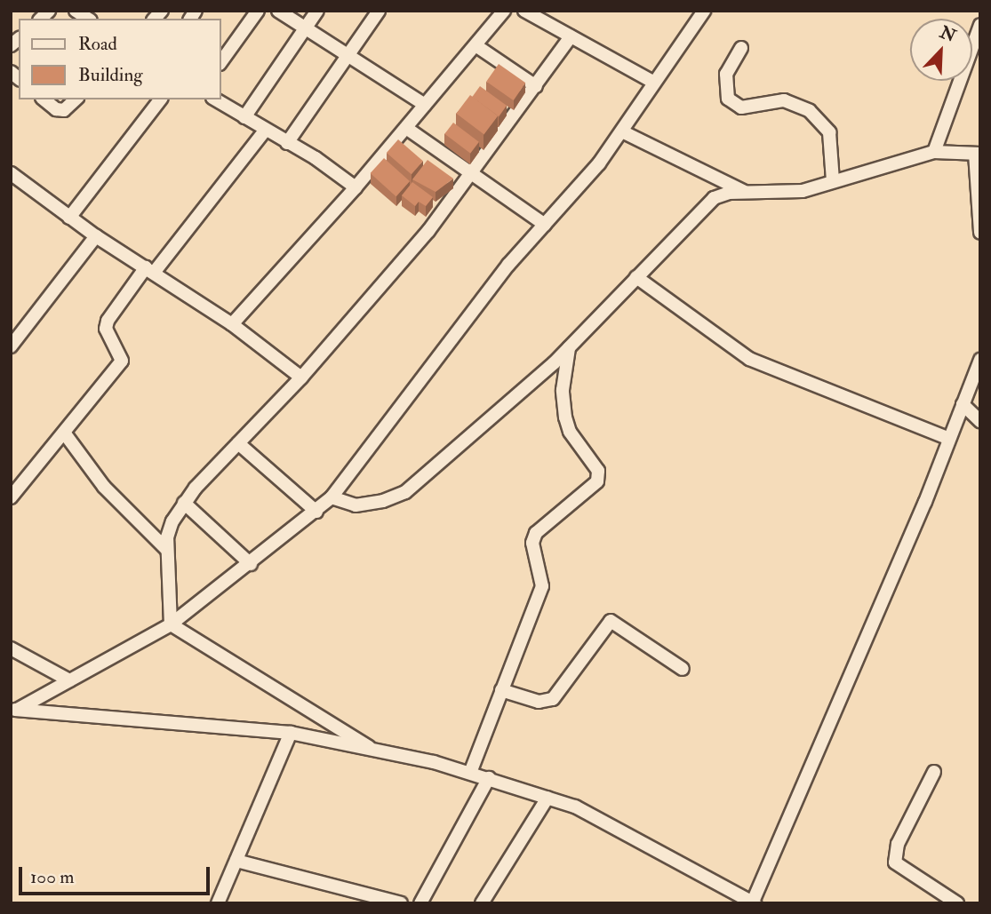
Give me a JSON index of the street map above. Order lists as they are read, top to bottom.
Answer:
{
  "legend": ["Road", "Building"],
  "scale_bar": "100 m",
  "north": "top right"
}
